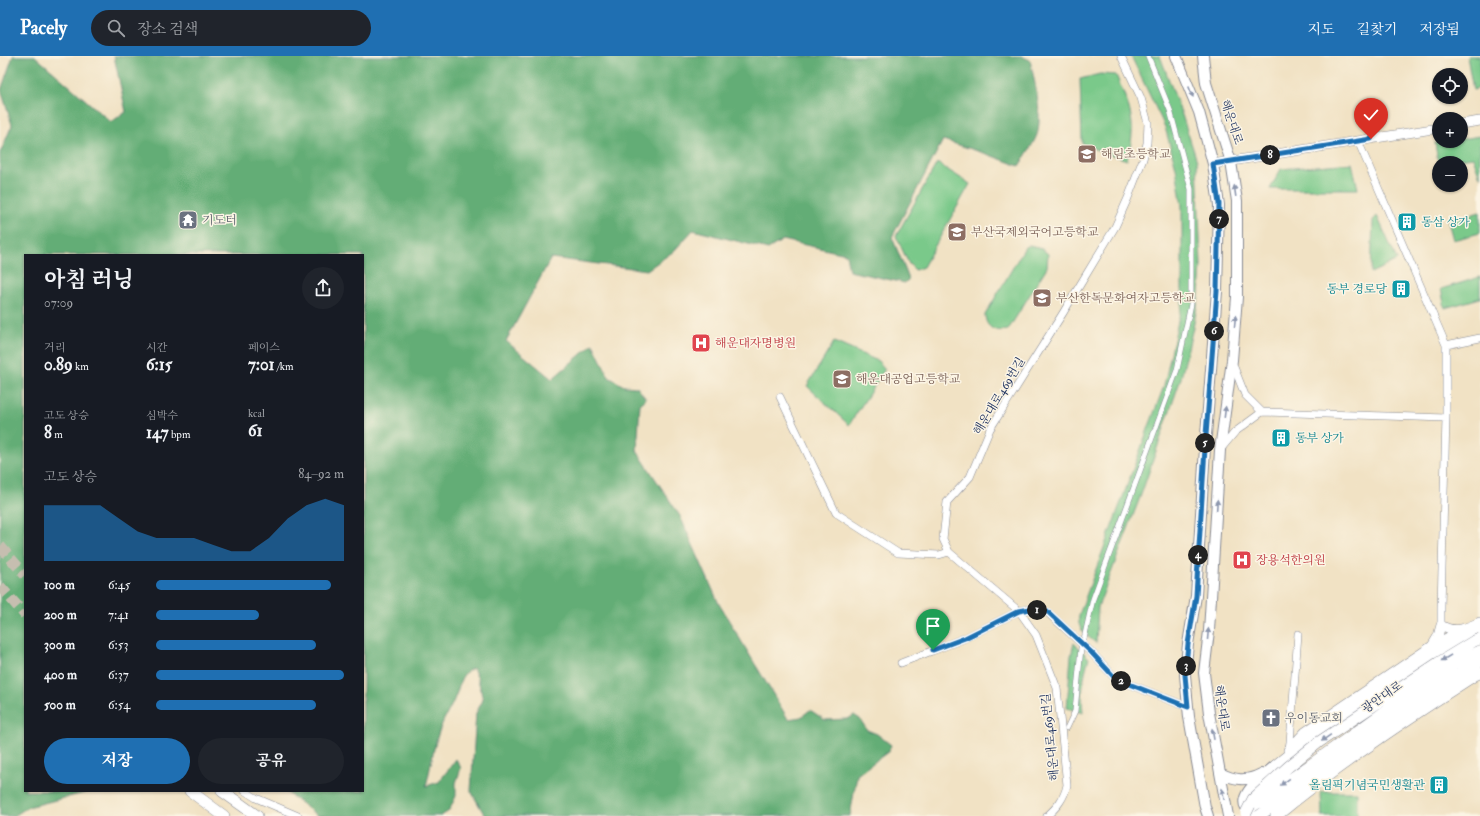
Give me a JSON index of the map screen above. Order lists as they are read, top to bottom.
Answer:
{
  "streets": {
    "highway": ["광안대로"],
    "main road": ["해운대로"],
    "street": ["해운대로469번길"]
  },
  "places": {
    "school or university": [
      "해림초등학교",
      "부산국제외국어고등학교",
      "부산한독문화여자고등학교",
      "해운대공업고등학교"
    ],
    "temple": ["기도터"],
    "building": [
      "동삼 상가",
      "동부 경로당",
      "동부 상가",
      "올림픽기념국민생활관"
    ],
    "hospital": ["해운대자명병원", "장용석한의원"],
    "church": ["우이동교회"]
  },
  "page": {
    "header": "Pacely",
    "search": "장소 검색",
    "nav": ["지도", "길찾기", "저장됨"],
    "map_buttons": ["+", "−"],
    "pins": [
      "8",
      "7",
      "6",
      "5",
      "4",
      "1",
      "3",
      "2"
    ],
    "heading": ["아침 러닝", "07:09"],
    "stats": [
      ["거리", "0.89 km"],
      ["시간", "6:15"],
      ["페이스", "7:01 /km"],
      ["고도 상승", "8 m"],
      ["심박수", "147 bpm"],
      ["kcal", "61"]
    ],
    "chart": ["고도 상승", "84–92 m"],
    "list": [
      {
        "name": "100 m",
        "note": "6:45"
      },
      {
        "name": "200 m",
        "note": "7:41"
      },
      {
        "name": "300 m",
        "note": "6:53"
      },
      {
        "name": "400 m",
        "note": "6:37"
      },
      {
        "name": "500 m",
        "note": "6:54"
      }
    ],
    "buttons": ["저장", "공유"]
  }
}
